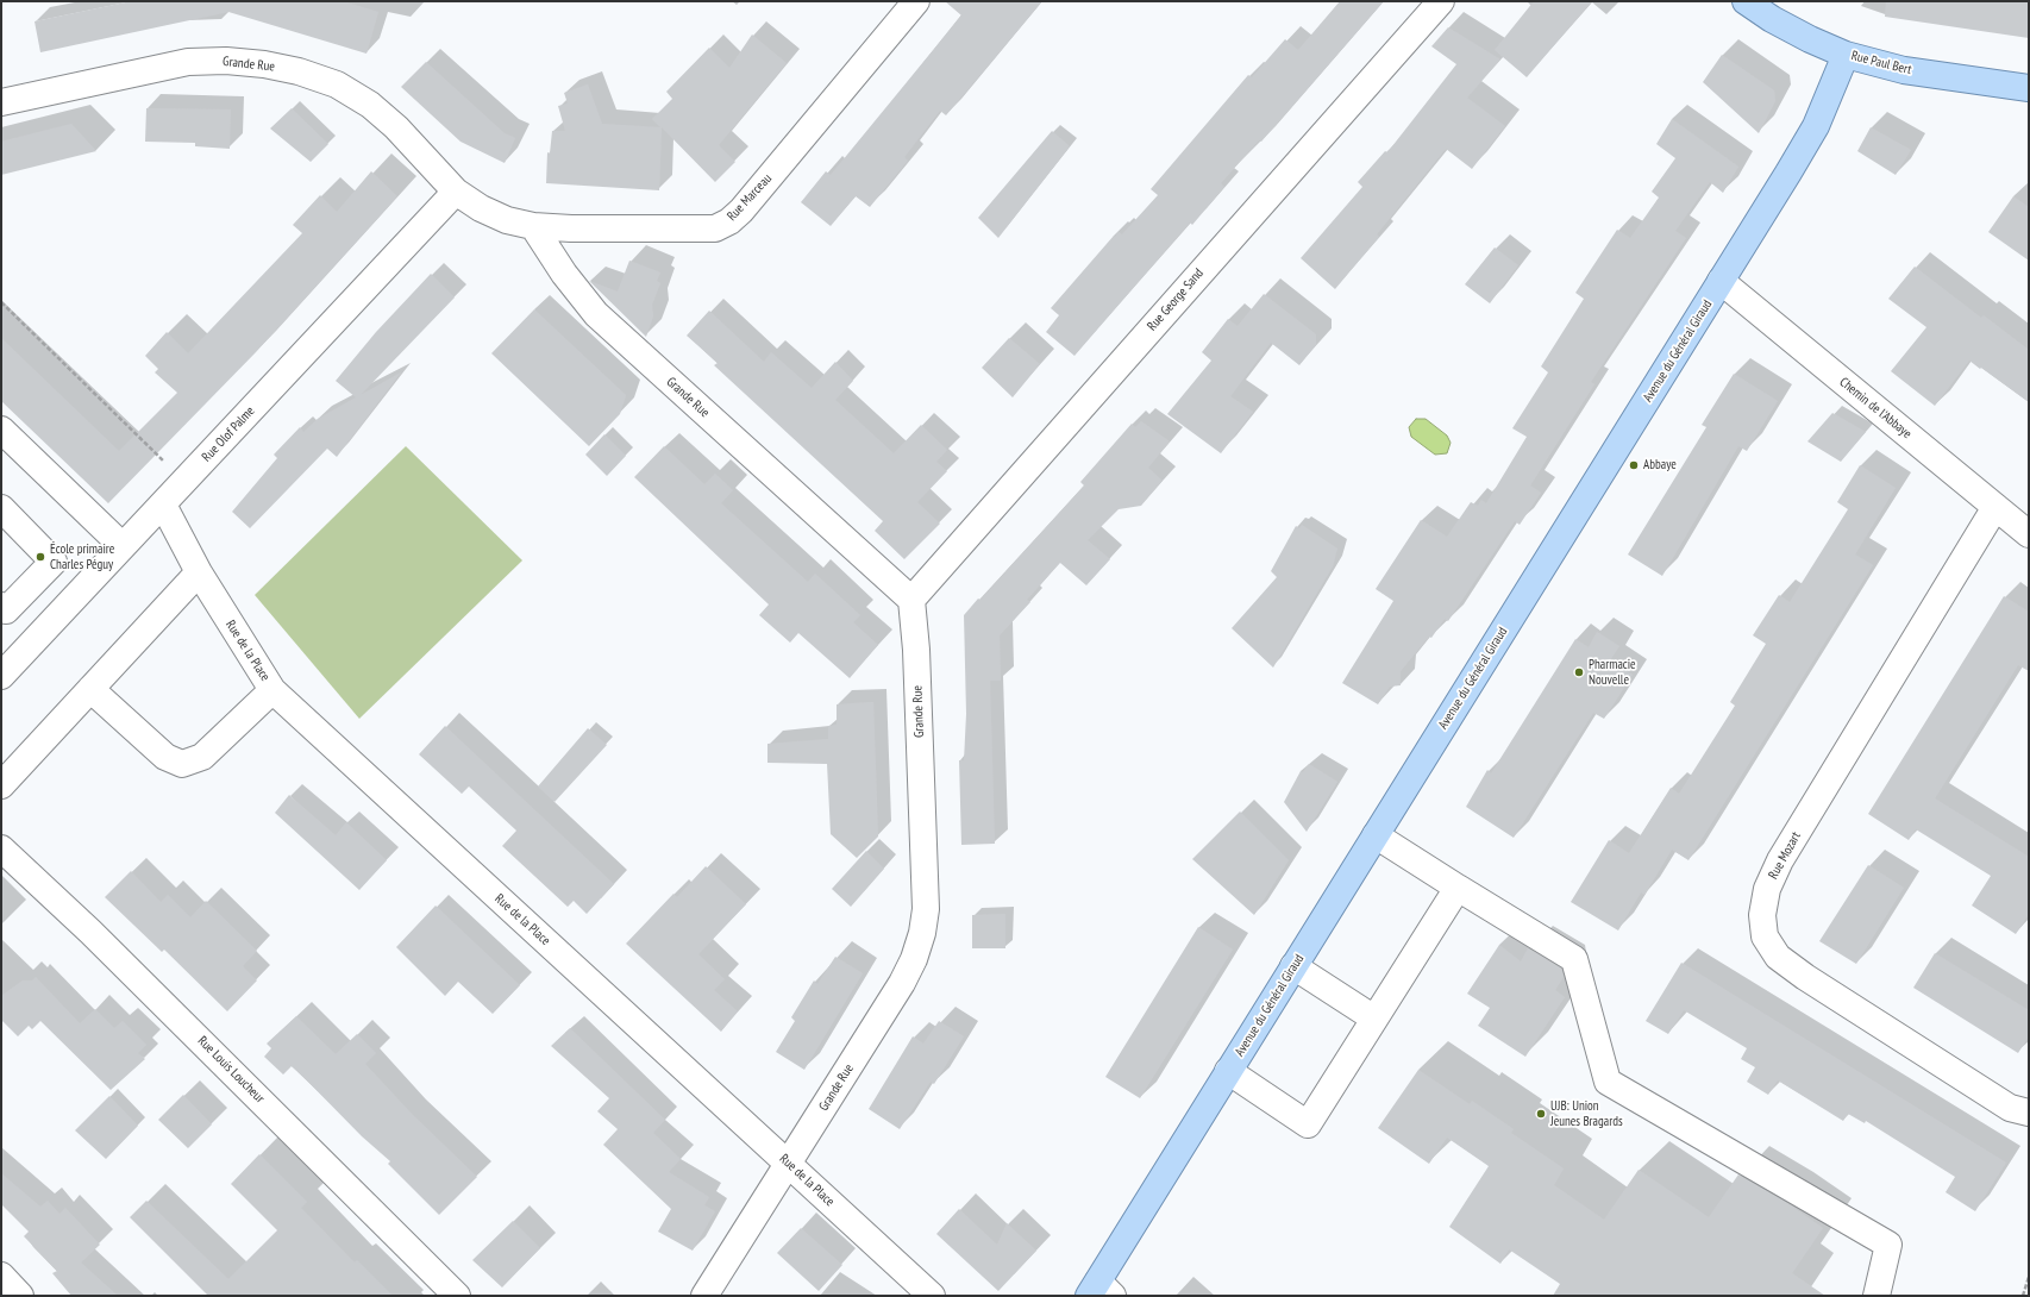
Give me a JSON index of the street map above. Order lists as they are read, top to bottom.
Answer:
{
  "streets": {
    "main road": ["Rue Paul Bert", "Avenue du Général Giraud"],
    "street": [
      "Grande Rue",
      "Rue Marceau",
      "Rue George Sand",
      "Chemin de l'Abbaye",
      "Rue Olof Palme",
      "Rue de la Place",
      "Rue Mozart",
      "Rue Louis Loucheur"
    ]
  },
  "crossings": [
    ["Rue Paul Bert", "Avenue du Général Giraud"],
    ["Grande Rue", "Rue Marceau"],
    ["Grande Rue", "Rue George Sand"],
    ["Grande Rue", "Rue Olof Palme"],
    ["Grande Rue", "Rue de la Place"],
    ["Rue Marceau", "Rue Olof Palme"],
    ["Avenue du Général Giraud", "Chemin de l'Abbaye"],
    ["Chemin de l'Abbaye", "Rue Mozart"],
    ["Rue Olof Palme", "Rue de la Place"]
  ],
  "places": [
    "Abbaye",
    "École primaire Charles Péguy",
    "Pharmacie Nouvelle",
    "UJB: Union Jeunes Bragards"
  ]
}
